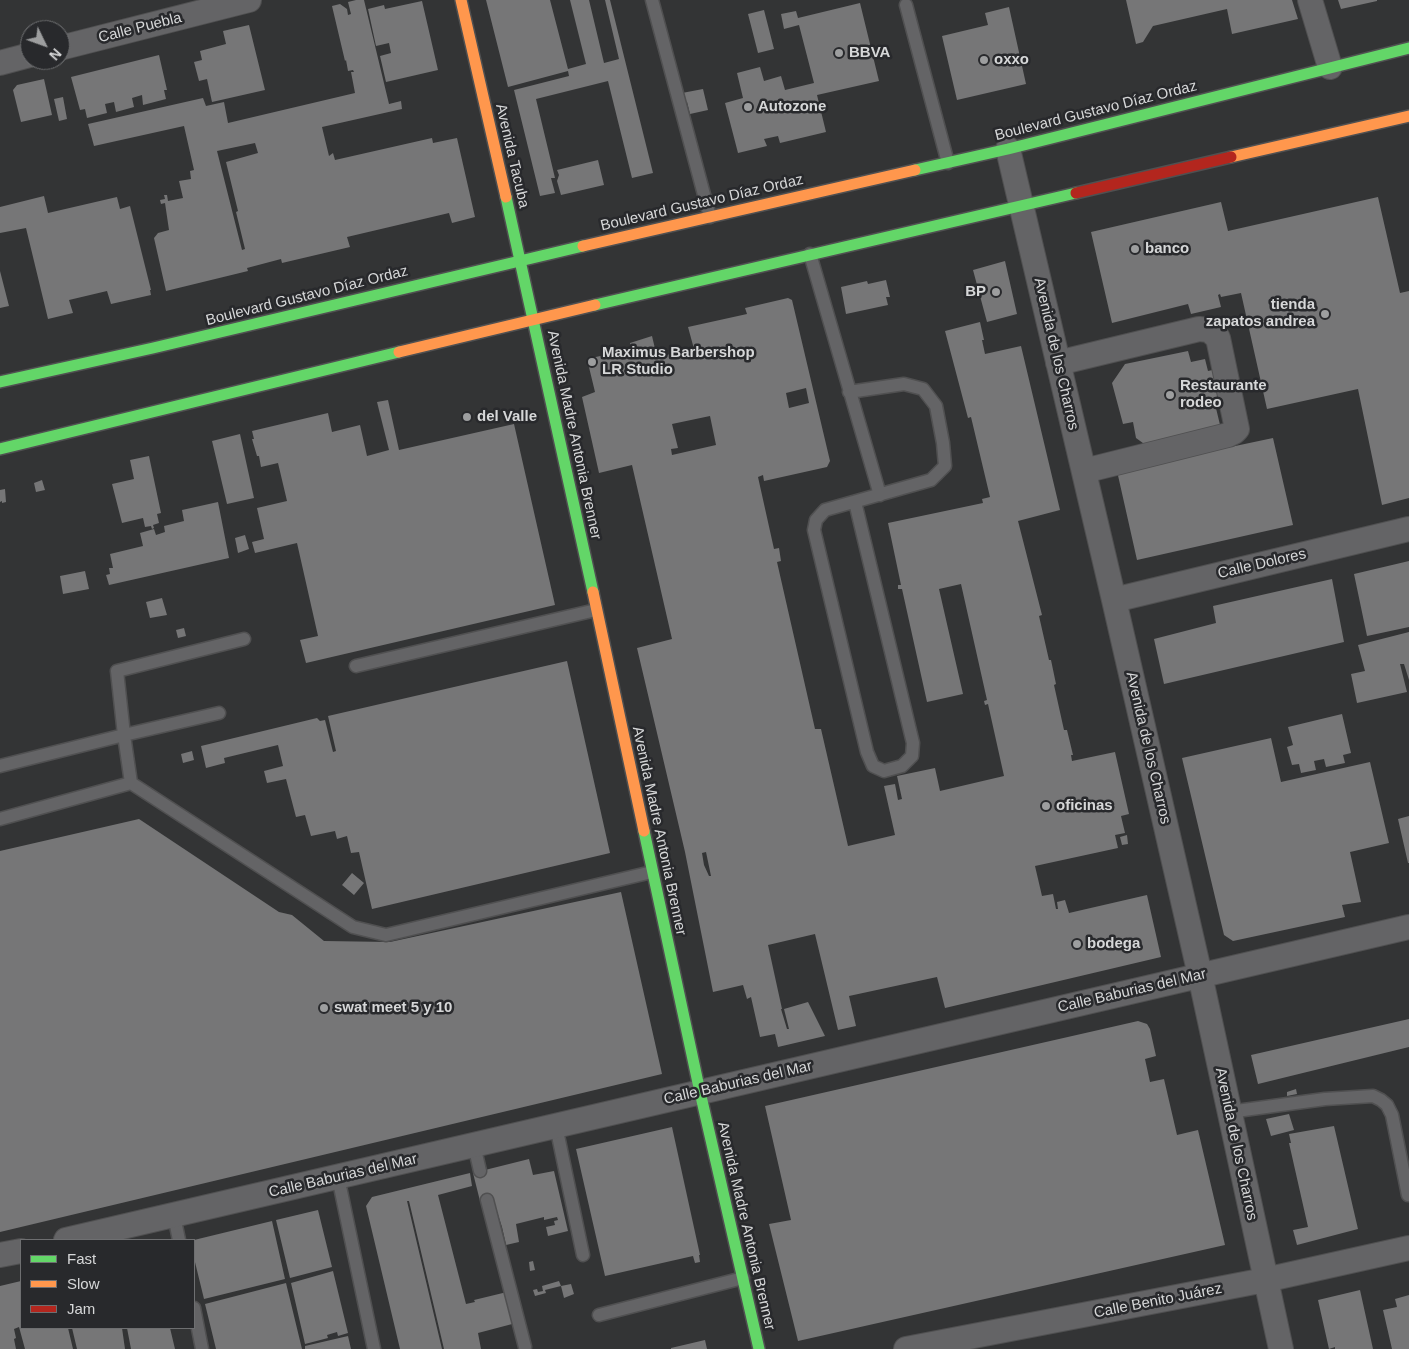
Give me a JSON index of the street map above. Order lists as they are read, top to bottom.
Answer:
{
  "streets": {
    "main road": ["Boulevard Gustavo Díaz Ordaz", "Avenida Tacuba", "Avenida Madre Antonia Brenner"],
    "street": [
      "Calle Puebla",
      "Avenida de los Charros",
      "Calle Dolores",
      "Calle Baburias del Mar",
      "Calle Benito Juárez"
    ]
  },
  "crossings": [
    ["Boulevard Gustavo Díaz Ordaz", "Avenida Tacuba"],
    ["Boulevard Gustavo Díaz Ordaz", "Avenida de los Charros"],
    ["Avenida Tacuba", "Avenida Madre Antonia Brenner"],
    ["Avenida de los Charros", "Calle Dolores"],
    ["Avenida de los Charros", "Calle Baburias del Mar"],
    ["Avenida de los Charros", "Calle Benito Juárez"],
    ["Avenida Madre Antonia Brenner", "Calle Baburias del Mar"]
  ],
  "places": [
    "BBVA",
    "oxxo",
    "Autozone",
    "banco",
    "BP",
    "tienda zapatos andrea",
    "Maximus Barbershop LR Studio",
    "Restaurante rodeo",
    "del Valle",
    "oficinas",
    "bodega",
    "swat meet 5 y 10"
  ],
  "legend": ["Fast", "Slow", "Jam"],
  "north": "bottom right"
}
